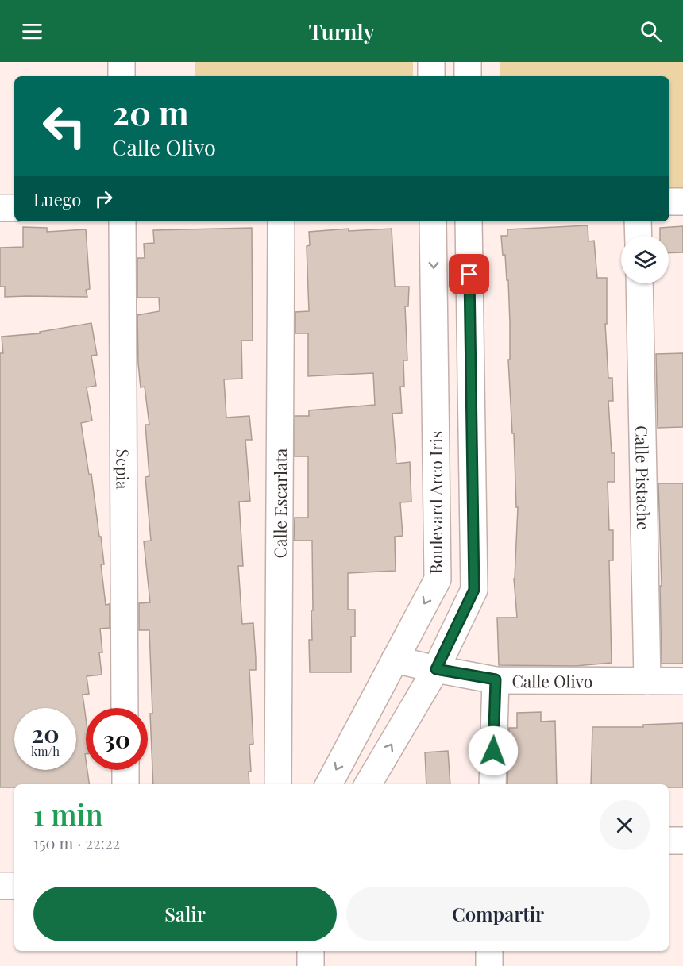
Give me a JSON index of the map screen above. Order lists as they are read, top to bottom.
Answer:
{
  "streets": {
    "street": [
      "Sepia",
      "Calle Pistache",
      "Boulevard Arco Iris",
      "Calle Escarlata",
      "Calle Olivo"
    ]
  },
  "crossings": [
    ["Calle Pistache", "Calle Olivo"],
    ["Boulevard Arco Iris", "Calle Olivo"]
  ],
  "page": {
    "header": "Turnly",
    "turn": ["20 m", "Calle Olivo"],
    "then": "Luego",
    "speed": "20 km/h",
    "limit": "30",
    "heading": ["1 min", "150 m · 22:22"],
    "buttons": ["Salir", "Compartir"]
  }
}
